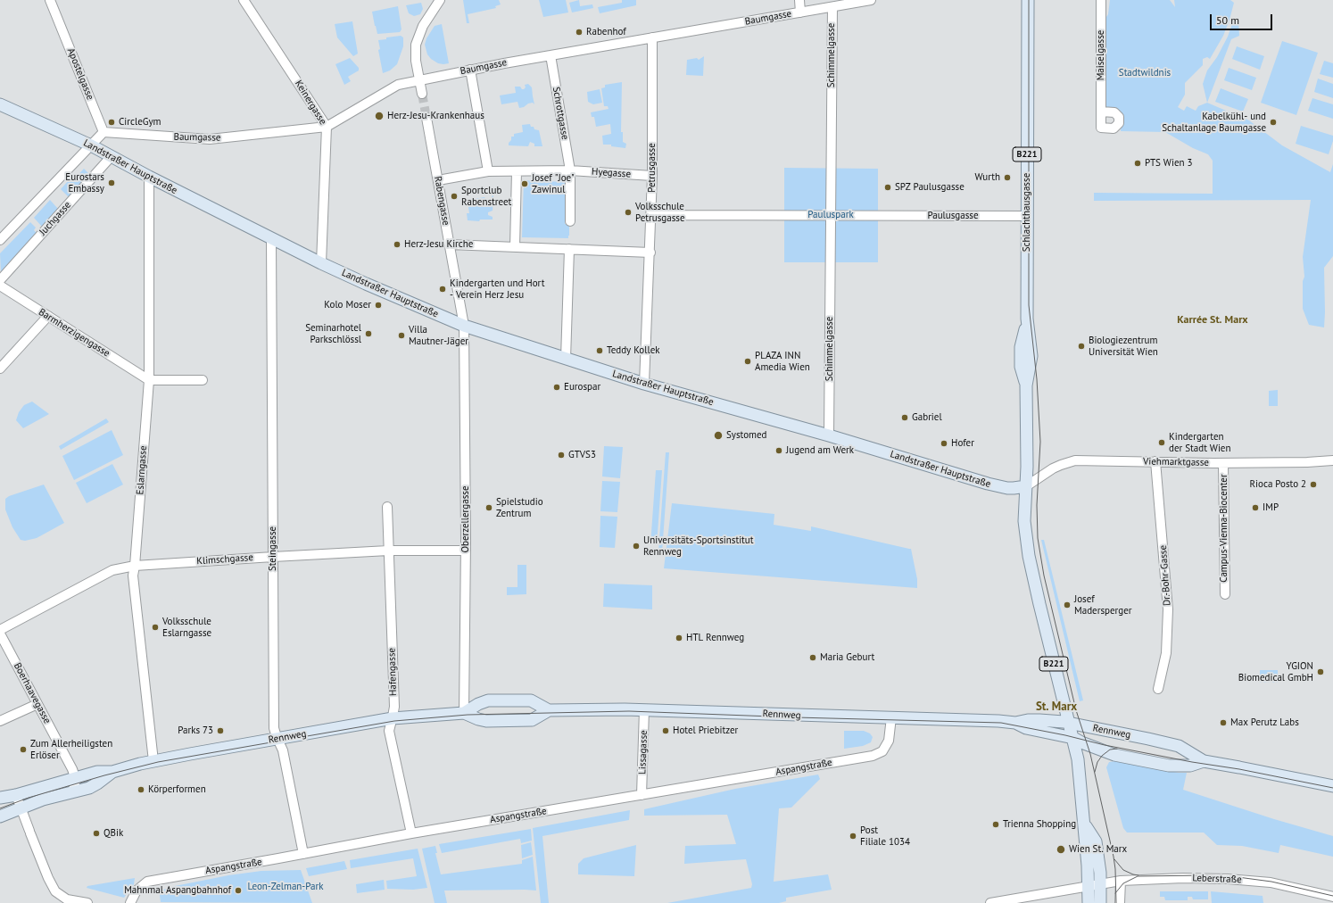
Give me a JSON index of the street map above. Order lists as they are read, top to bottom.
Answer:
{
  "streets": {
    "main road": [
      "B221",
      "Landstraßer Hauptstraße",
      "Schlachthausgasse",
      "Rennweg"
    ],
    "street": [
      "Baumgasse",
      "Schimmelgasse",
      "Maiselgasse",
      "Apostelgasse",
      "Keinergasse",
      "Schrottgasse",
      "Petrusgasse",
      "Hyegasse",
      "Rabengasse",
      "Paulusgasse",
      "Juchgasse",
      "Barmherzigengasse",
      "Viehmarktgasse",
      "Eslarngasse",
      "Oberzellergasse",
      "Campus-Vienna-Biocenter",
      "Steingasse",
      "Klimschgasse",
      "Dr.-Bohr-Gasse",
      "Hafengasse",
      "Boerhaavegasse",
      "Lissagasse",
      "Aspangstraße",
      "Leberstraße"
    ]
  },
  "crossings": [
    ["Baumgasse", "Schimmelgasse"],
    ["Baumgasse", "Apostelgasse"],
    ["Baumgasse", "Keinergasse"],
    ["Baumgasse", "Schrottgasse"],
    ["Baumgasse", "Petrusgasse"],
    ["Schimmelgasse", "Landstraßer Hauptstraße"],
    ["Schimmelgasse", "Paulusgasse"],
    ["Keinergasse", "Landstraßer Hauptstraße"],
    ["Schrottgasse", "Hyegasse"],
    ["B221", "Landstraßer Hauptstraße"],
    ["B221", "Schlachthausgasse"],
    ["B221", "Viehmarktgasse"],
    ["B221", "Rennweg"],
    ["B221", "Leberstraße"],
    ["Landstraßer Hauptstraße", "Petrusgasse"],
    ["Landstraßer Hauptstraße", "Rabengasse"],
    ["Landstraßer Hauptstraße", "Schlachthausgasse"],
    ["Landstraßer Hauptstraße", "Juchgasse"],
    ["Landstraßer Hauptstraße", "Viehmarktgasse"],
    ["Landstraßer Hauptstraße", "Eslarngasse"],
    ["Landstraßer Hauptstraße", "Oberzellergasse"],
    ["Landstraßer Hauptstraße", "Steingasse"],
    ["Petrusgasse", "Hyegasse"],
    ["Petrusgasse", "Paulusgasse"],
    ["Rabengasse", "Oberzellergasse"],
    ["Schlachthausgasse", "Paulusgasse"],
    ["Schlachthausgasse", "Viehmarktgasse"],
    ["Barmherzigengasse", "Eslarngasse"],
    ["Viehmarktgasse", "Campus-Vienna-Biocenter"],
    ["Viehmarktgasse", "Dr.-Bohr-Gasse"],
    ["Eslarngasse", "Klimschgasse"],
    ["Eslarngasse", "Rennweg"],
    ["Oberzellergasse", "Klimschgasse"],
    ["Oberzellergasse", "Rennweg"],
    ["Steingasse", "Klimschgasse"],
    ["Steingasse", "Rennweg"],
    ["Steingasse", "Aspangstraße"],
    ["Klimschgasse", "Hafengasse"],
    ["Hafengasse", "Rennweg"],
    ["Hafengasse", "Aspangstraße"],
    ["Boerhaavegasse", "Rennweg"],
    ["Rennweg", "Lissagasse"],
    ["Rennweg", "Aspangstraße"],
    ["Lissagasse", "Aspangstraße"]
  ],
  "districts": ["Karrée St. Marx", "St. Marx"],
  "parks": ["Stadtwildnis", "Pauluspark", "Leon-Zelman-Park"],
  "places": [
    "Rabenhof",
    "Herz-Jesu-Krankenhaus",
    "CircleGym",
    "Kabelkühl- und Schaltanlage Baumgasse",
    "PTS Wien 3",
    "Wurth",
    "Eurostars Embassy",
    "Josef \"Joe\" Zawinul",
    "SPZ Paulusgasse",
    "Sportclub Rabenstreet",
    "Volksschule Petrusgasse",
    "Herz-Jesu Kirche",
    "Kindergarten und Hort - Verein Herz Jesu",
    "Kolo Moser",
    "Seminarhotel Parkschlössl",
    "Villa Mautner-Jäger",
    "Biologiezentrum Universität Wien",
    "Teddy Kollek",
    "PLAZA INN Amedia Wien",
    "Eurospar",
    "Gabriel",
    "Systomed",
    "Kindergarten der Stadt Wien",
    "Hofer",
    "Jugend am Werk",
    "GTVS3",
    "Rioca Posto 2",
    "Spielstudio Zentrum",
    "IMP",
    "Universitäts-Sportsinstitut Rennweg",
    "Josef Madersperger",
    "Volksschule Eslarngasse",
    "HTL Rennweg",
    "Maria Geburt",
    "YGION Biomedical GmbH",
    "Max Perutz Labs",
    "Parks 73",
    "Hotel Priebitzer",
    "Zum Allerheiligsten Erlöser",
    "Körperformen",
    "Trienna Shopping",
    "QBik",
    "Post Filiale 1034",
    "Wien St. Marx",
    "Mahnmal Aspangbahnhof"
  ],
  "scale_bar": "50 m"
}
